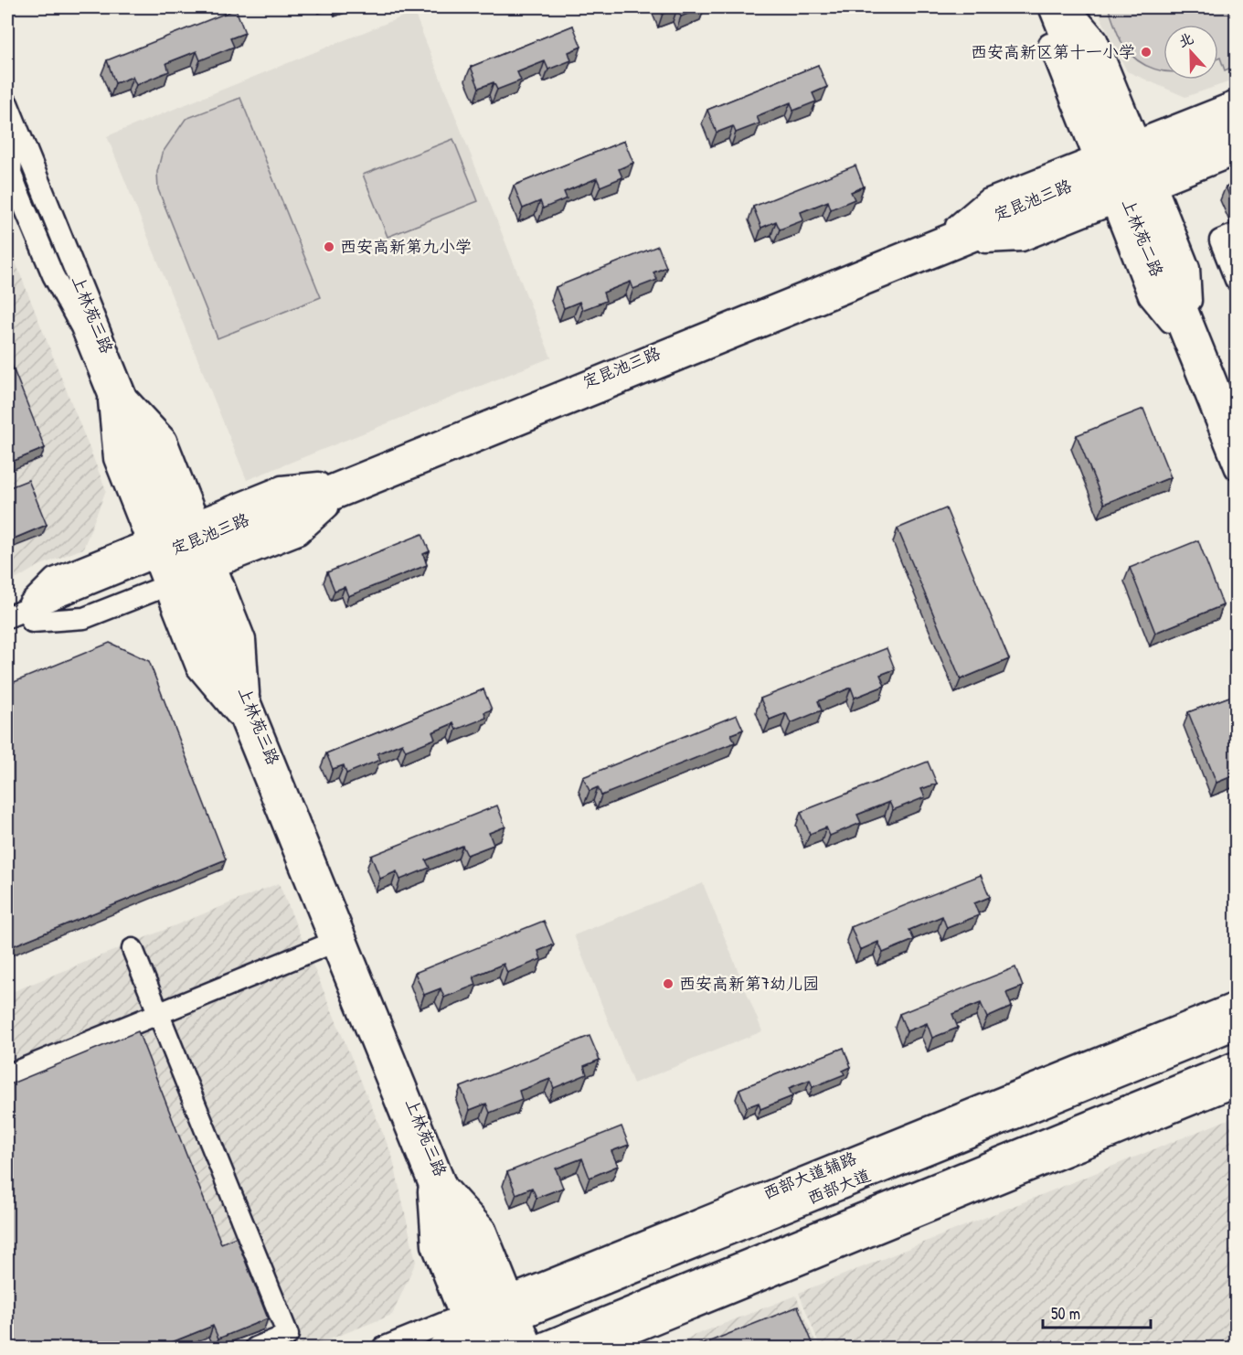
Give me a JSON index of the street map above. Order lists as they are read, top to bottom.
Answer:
{
  "streets": {
    "main road": ["西部大道"],
    "street": [
      "定昆池三路",
      "上林苑二路",
      "上林苑三路",
      "西部大道辅路"
    ]
  },
  "crossings": [
    ["定昆池三路", "上林苑二路"],
    ["西部大道辅路", "西部大道"]
  ],
  "places": ["西安高新区第十一小学", "西安高新第九小学", "西安高新第7幼儿园"],
  "scale_bar": "50 m",
  "north": "top"
}
